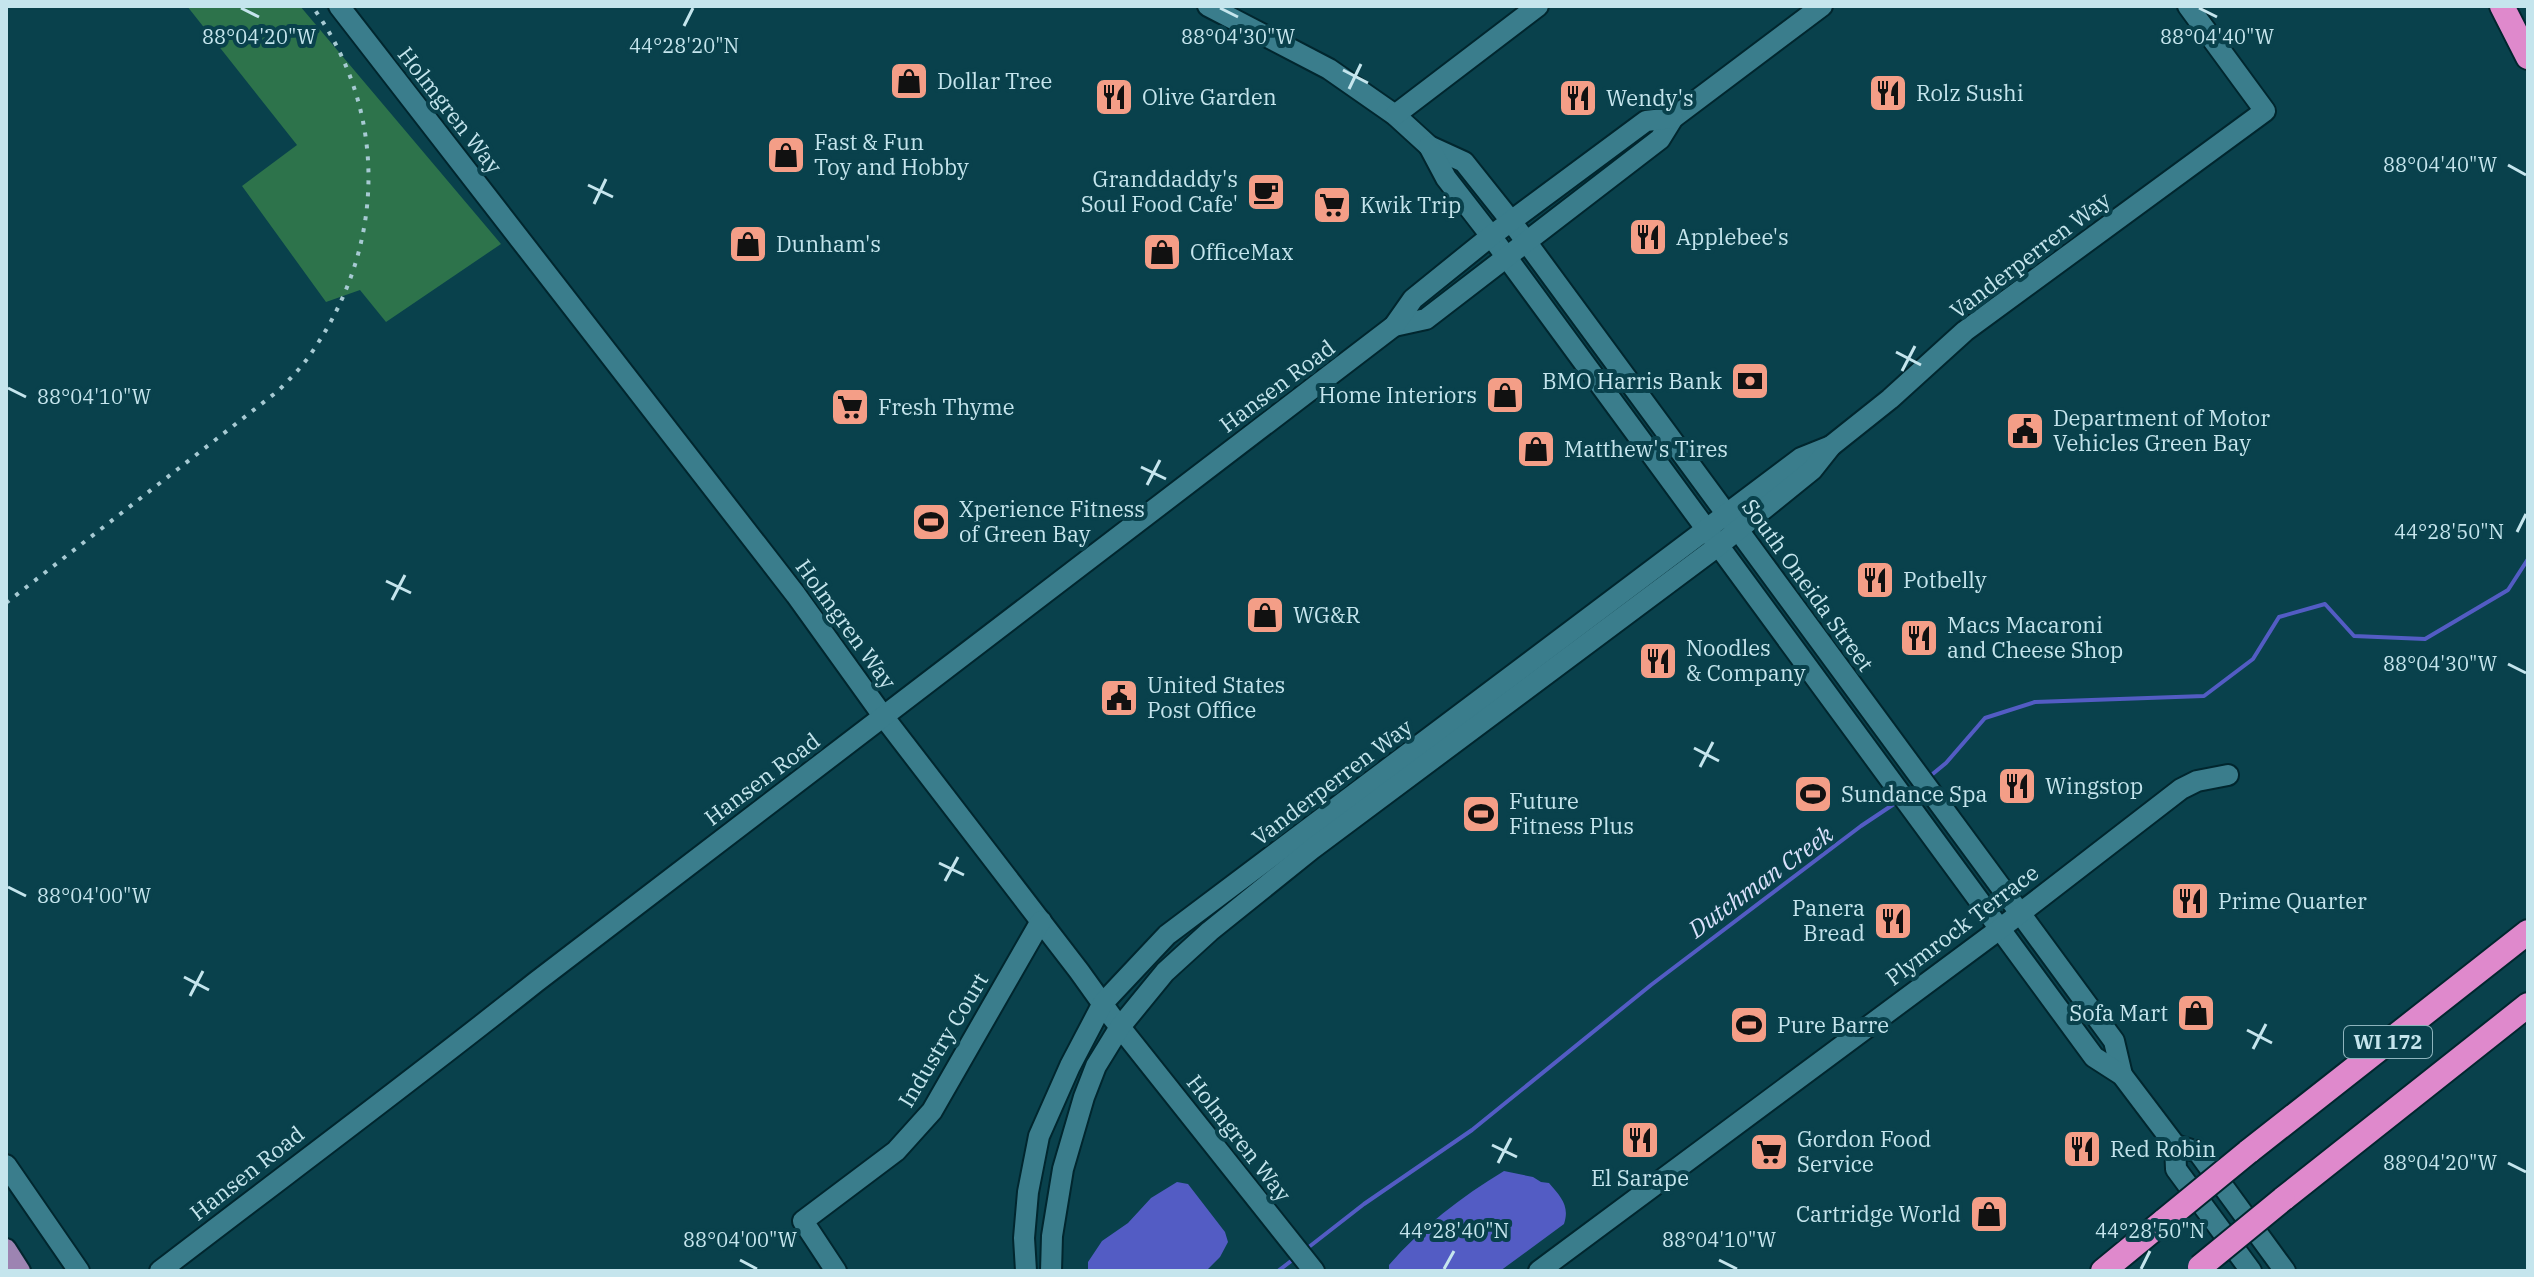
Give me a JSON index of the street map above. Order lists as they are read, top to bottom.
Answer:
{
  "streets": {
    "highway": ["WI 172"],
    "street": [
      "Holmgren Way",
      "Vanderperren Way",
      "Hansen Road",
      "South Oneida Street",
      "Plymrock Terrace",
      "Industry Court"
    ]
  },
  "crossings": [
    ["Holmgren Way", "Vanderperren Way"],
    ["Holmgren Way", "Hansen Road"],
    ["Holmgren Way", "Industry Court"],
    ["Vanderperren Way", "South Oneida Street"],
    ["Hansen Road", "South Oneida Street"],
    ["South Oneida Street", "Plymrock Terrace"]
  ],
  "water": ["Dutchman Creek"],
  "places": {
    "shop": [
      "Dollar Tree",
      "Fast & Fun Toy and Hobby",
      "Dunham's",
      "OfficeMax",
      "Home Interiors",
      "Matthew's Tires",
      "WG&R",
      "Sofa Mart",
      "Cartridge World"
    ],
    "restaurant": [
      "Rolz Sushi",
      "Olive Garden",
      "Wendy's",
      "Applebee's",
      "Potbelly",
      "Macs Macaroni and Cheese Shop",
      "Noodles & Company",
      "Wingstop",
      "Prime Quarter",
      "Panera Bread",
      "El Sarape",
      "Red Robin"
    ],
    "cafe": ["Granddaddy's Soul Food Cafe'"],
    "supermarket": ["Kwik Trip", "Fresh Thyme", "Gordon Food Service"],
    "bank": ["BMO Harris Bank"],
    "public building": ["Department of Motor Vehicles Green Bay", "United States Post Office"],
    "sports": [
      "Xperience Fitness of Green Bay",
      "Sundance Spa",
      "Future Fitness Plus",
      "Pure Barre"
    ]
  },
  "coordinates": [
    "88°04'20\"W",
    "88°04'30\"W",
    "88°04'40\"W",
    "44°28'20\"N",
    "88°04'10\"W",
    "44°28'50\"N",
    "88°04'00\"W",
    "44°28'40\"N"
  ]
}
